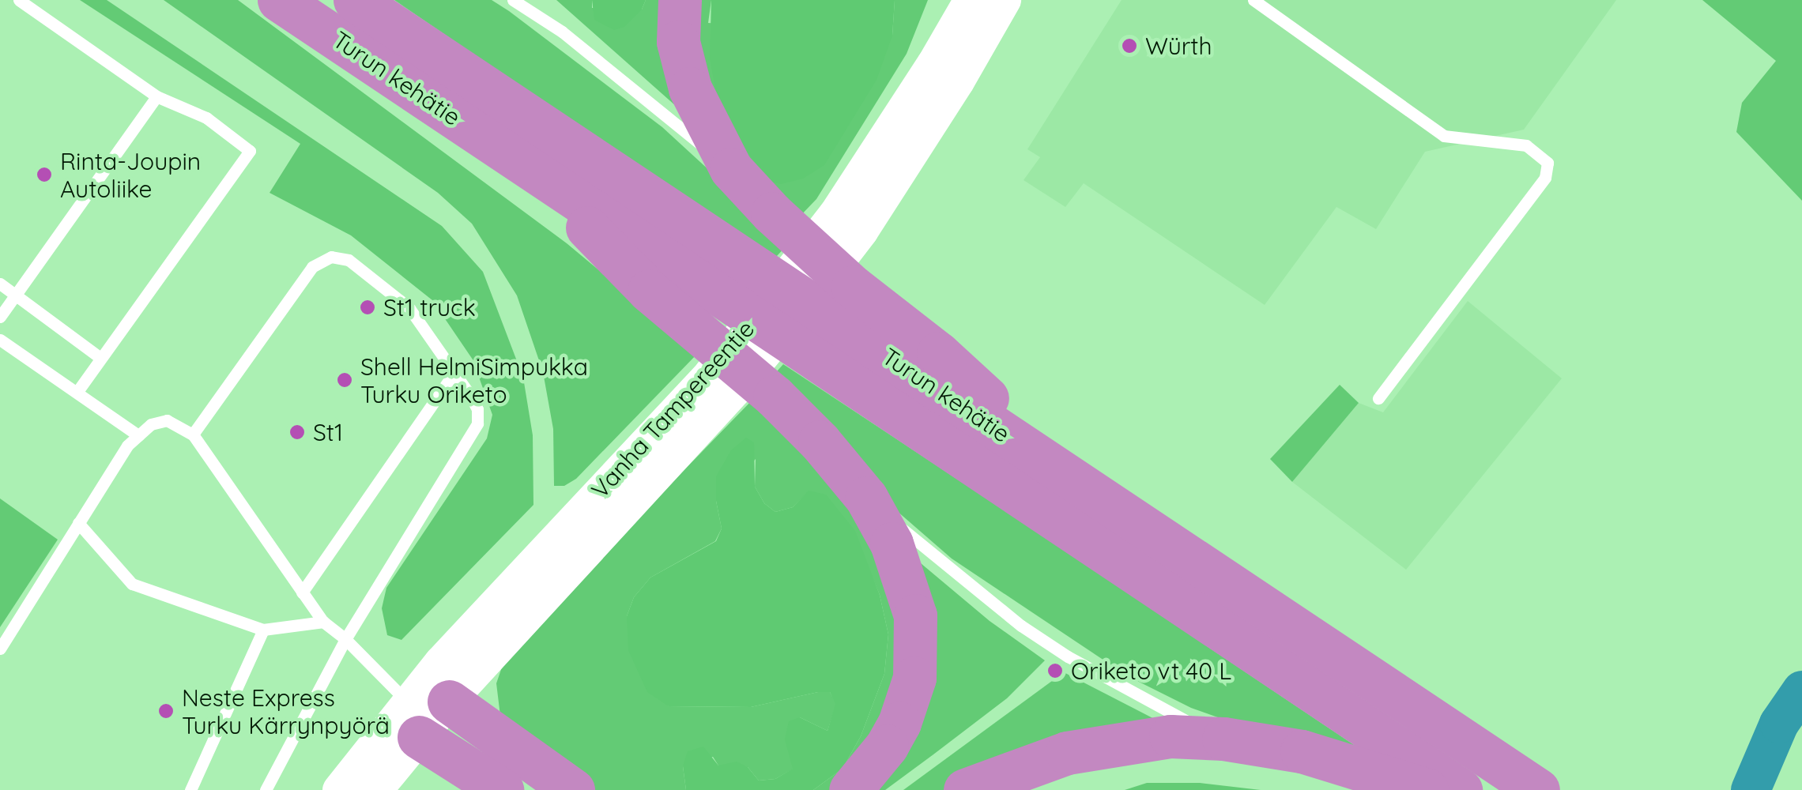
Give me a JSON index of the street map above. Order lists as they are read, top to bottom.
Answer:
{
  "streets": {
    "highway": ["Turun kehätie"],
    "main road": ["Vanha Tampereentie"]
  },
  "places": [
    "Würth",
    "Rinta-Joupin Autoliike",
    "St1 truck",
    "Shell HelmiSimpukka Turku Oriketo",
    "St1",
    "Oriketo vt 40 L",
    "Neste Express Turku Kärrynpyörä"
  ]
}
